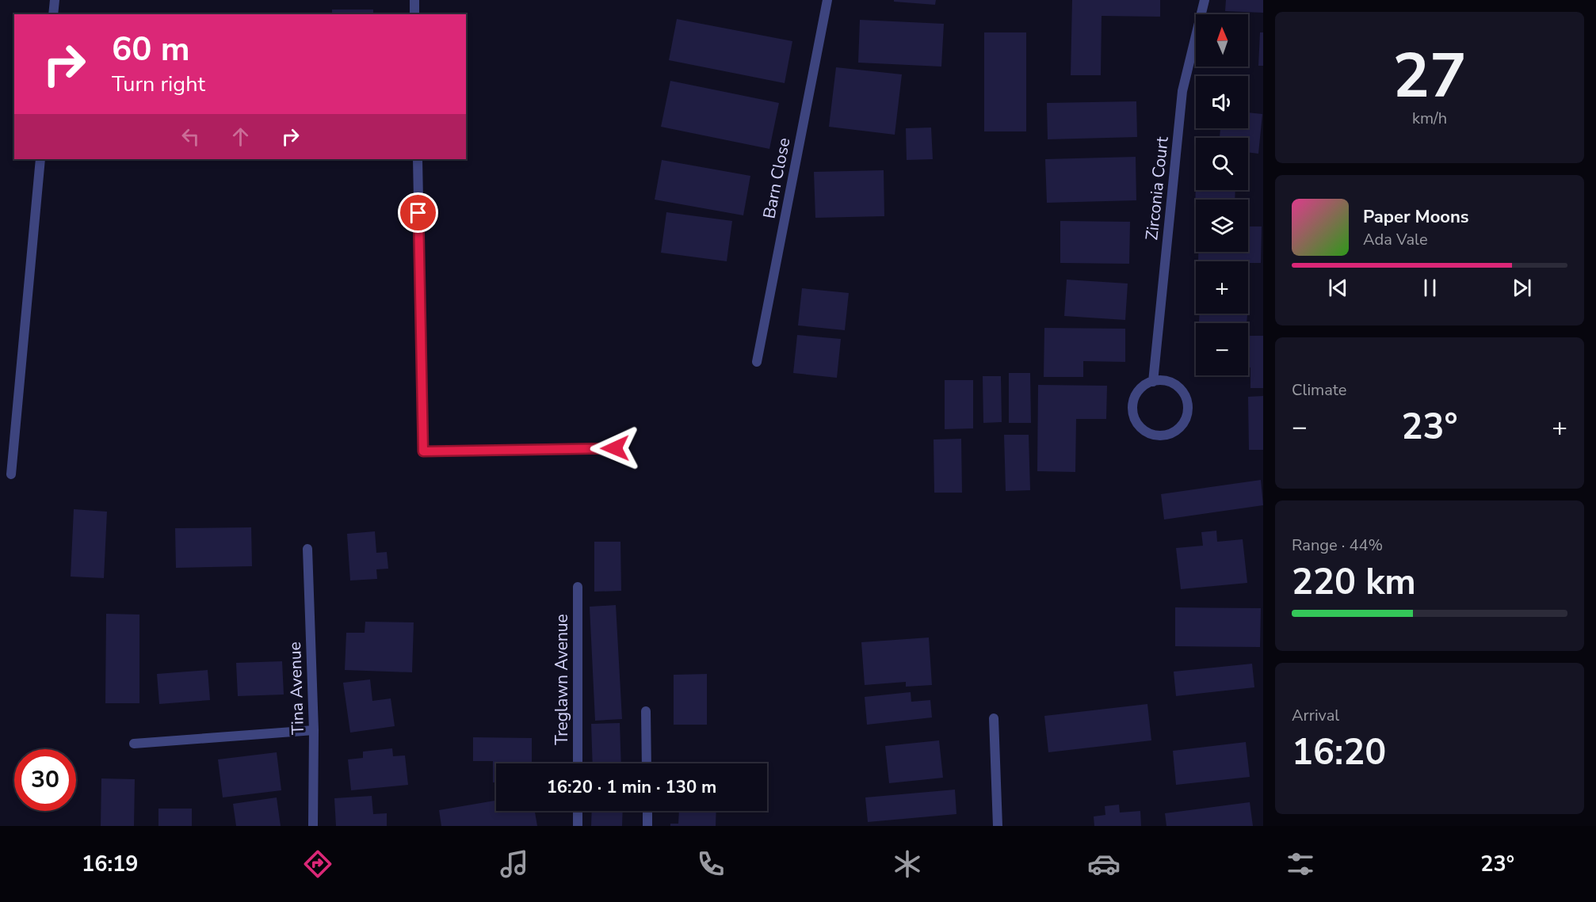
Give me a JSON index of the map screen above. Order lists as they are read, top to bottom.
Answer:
{
  "streets": {
    "street": [
      "Barn Close",
      "Zirconia Court",
      "Treglawn Avenue",
      "Tina Avenue"
    ]
  },
  "north": "top",
  "page": {
    "tile": [
      ["27", "km/h"],
      "Climate",
      ["Range · 44%", "220 km"],
      ["Arrival", "16:20"]
    ],
    "map_buttons": ["+", "−"],
    "turn": ["60 m", "Turn right"],
    "song": ["Paper Moons", "Ada Vale"],
    "heat": ["−", "23°", "+"],
    "limit": "30",
    "trip": "16:20 · 1 min · 130 m",
    "tabs": ["16:19", "23°"]
  }
}
